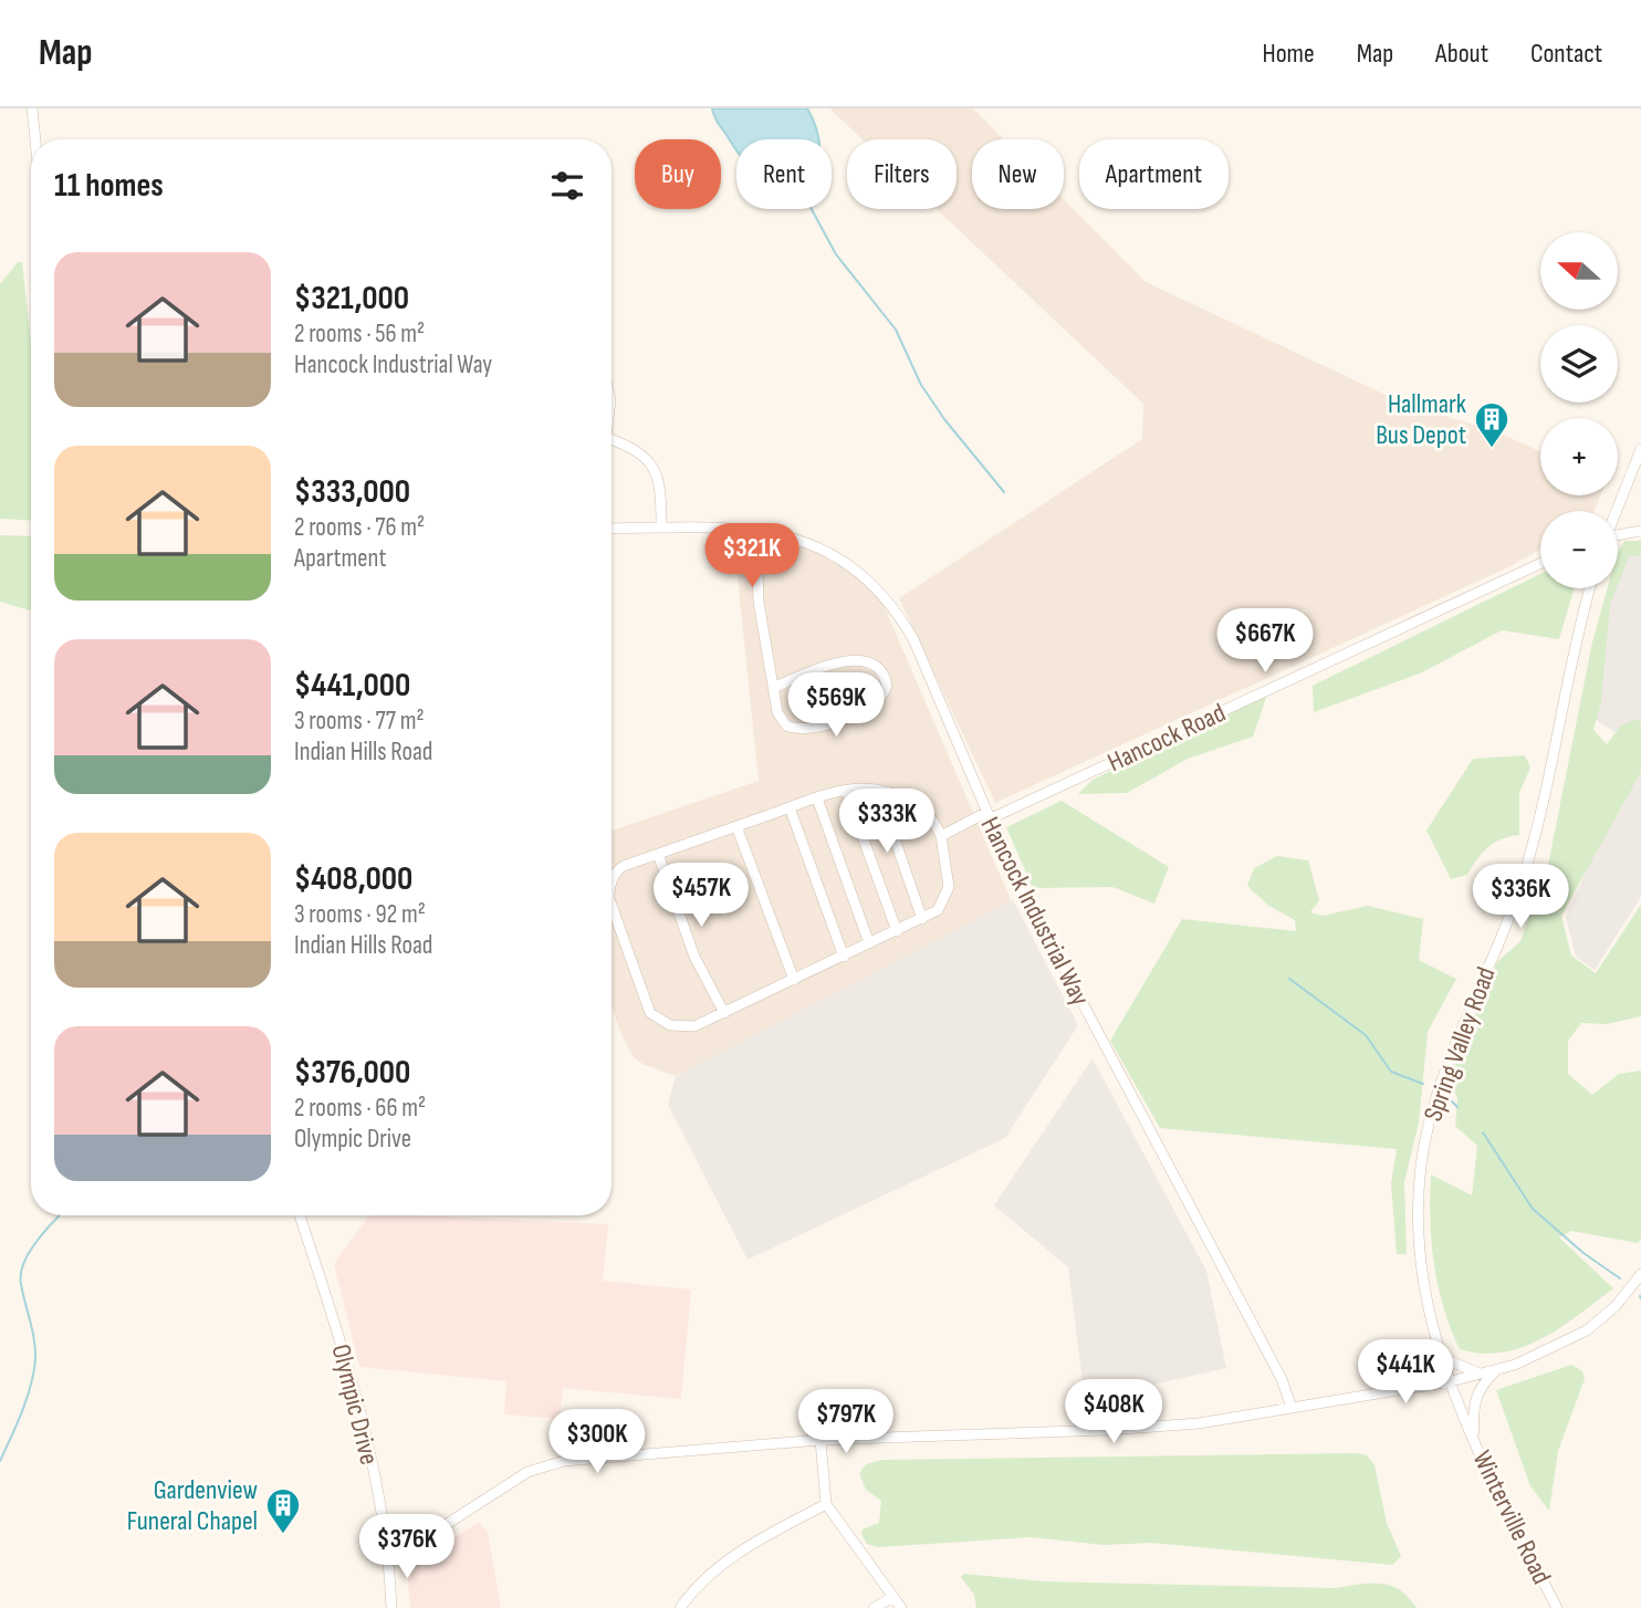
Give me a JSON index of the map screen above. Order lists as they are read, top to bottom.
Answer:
{
  "streets": {
    "street": [
      "Hancock Road",
      "Hancock Industrial Way",
      "Spring Valley Road",
      "Olympic Drive",
      "Winterville Road"
    ]
  },
  "crossings": [
    ["Hancock Road", "Hancock Industrial Way"],
    ["Spring Valley Road", "Winterville Road"]
  ],
  "places": {
    "building": ["Hallmark Bus Depot", "Gardenview Funeral Chapel"]
  },
  "north": "left",
  "page": {
    "header": "Map",
    "nav": [
      "Home",
      "Map",
      "About",
      "Contact"
    ],
    "chip": [
      "Buy",
      "Rent",
      "Filters",
      "New",
      "Apartment"
    ],
    "heading": "11 homes",
    "map_buttons": ["+", "−"],
    "list": [
      {
        "name": "$321,000",
        "note": "2 rooms · 56 m² · Hancock Industrial Way"
      },
      {
        "name": "$333,000",
        "note": "2 rooms · 76 m² · Apartment"
      },
      {
        "name": "$441,000",
        "note": "3 rooms · 77 m² · Indian Hills Road"
      },
      {
        "name": "$408,000",
        "note": "3 rooms · 92 m² · Indian Hills Road"
      },
      {
        "name": "$376,000",
        "note": "2 rooms · 66 m² · Olympic Drive"
      }
    ],
    "price": [
      "$321K",
      "$667K",
      "$569K",
      "$333K",
      "$457K",
      "$336K",
      "$441K",
      "$408K",
      "$797K",
      "$300K",
      "$376K"
    ]
  }
}
